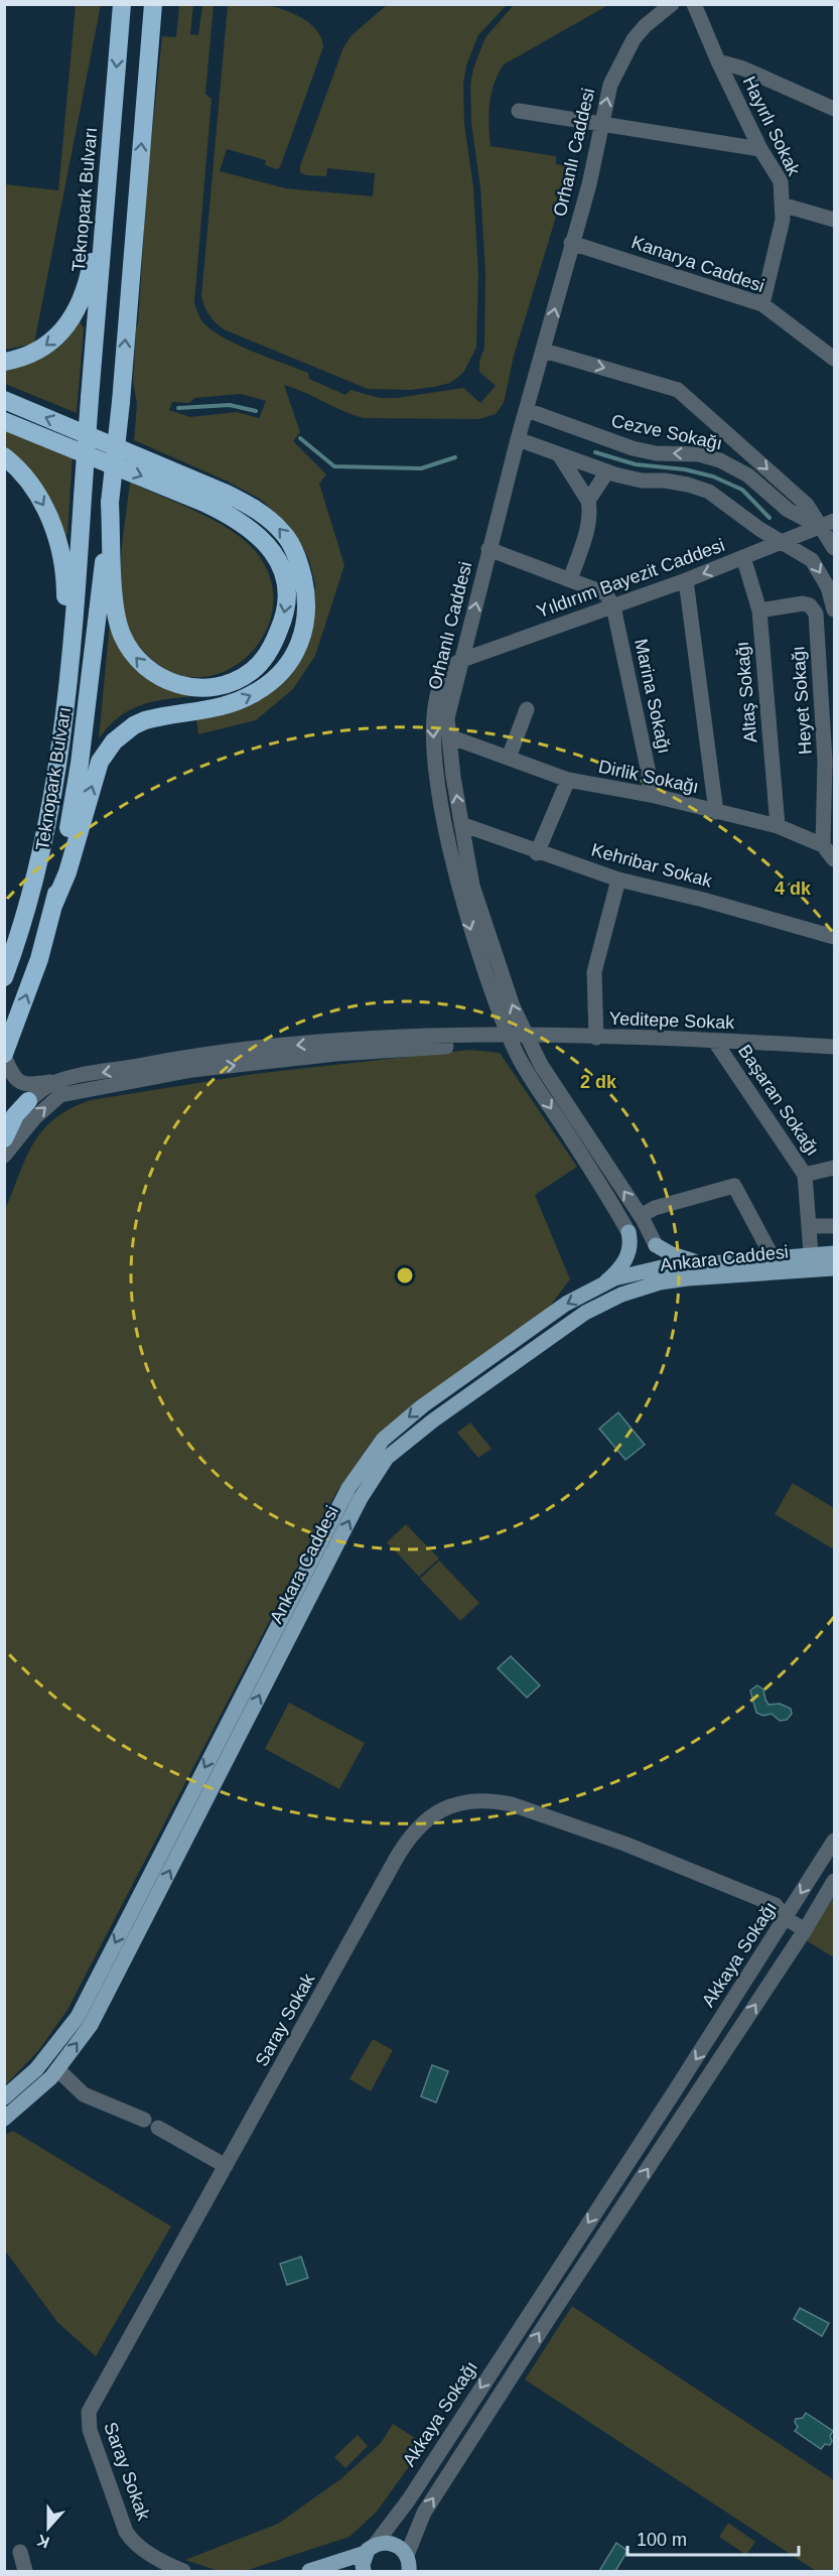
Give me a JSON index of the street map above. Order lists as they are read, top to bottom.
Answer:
{
  "streets": {
    "highway": ["Teknopark Bulvarı"],
    "main road": ["Ankara Caddesi"],
    "street": [
      "Hayırlı Sokak",
      "Orhanlı Caddesi",
      "Kanarya Caddesi",
      "Cezve Sokağı",
      "Yıldırım Bayezit Caddesi",
      "Altaş Sokağı",
      "Marina Sokağı",
      "Heyet Sokağı",
      "Dirlik Sokağı",
      "Kehribar Sokak",
      "Yeditepe Sokak",
      "Başaran Sokağı",
      "Akkaya Sokağı",
      "Saray Sokak"
    ]
  },
  "crossings": [
    ["Hayırlı Sokak", "Kanarya Caddesi"],
    ["Orhanlı Caddesi", "Kanarya Caddesi"],
    ["Orhanlı Caddesi", "Cezve Sokağı"],
    ["Orhanlı Caddesi", "Yıldırım Bayezit Caddesi"],
    ["Orhanlı Caddesi", "Dirlik Sokağı"],
    ["Orhanlı Caddesi", "Kehribar Sokak"],
    ["Orhanlı Caddesi", "Yeditepe Sokak"],
    ["Cezve Sokağı", "Yıldırım Bayezit Caddesi"],
    ["Yıldırım Bayezit Caddesi", "Altaş Sokağı"],
    ["Yıldırım Bayezit Caddesi", "Marina Sokağı"],
    ["Altaş Sokağı", "Heyet Sokağı"],
    ["Altaş Sokağı", "Dirlik Sokağı"],
    ["Marina Sokağı", "Dirlik Sokağı"],
    ["Heyet Sokağı", "Dirlik Sokağı"],
    ["Yeditepe Sokak", "Başaran Sokağı"],
    ["Başaran Sokağı", "Ankara Caddesi"],
    ["Akkaya Sokağı", "Saray Sokak"]
  ],
  "scale_bar": "100 m",
  "north": "bottom",
  "rings": ["4 dk", "2 dk"]
}
